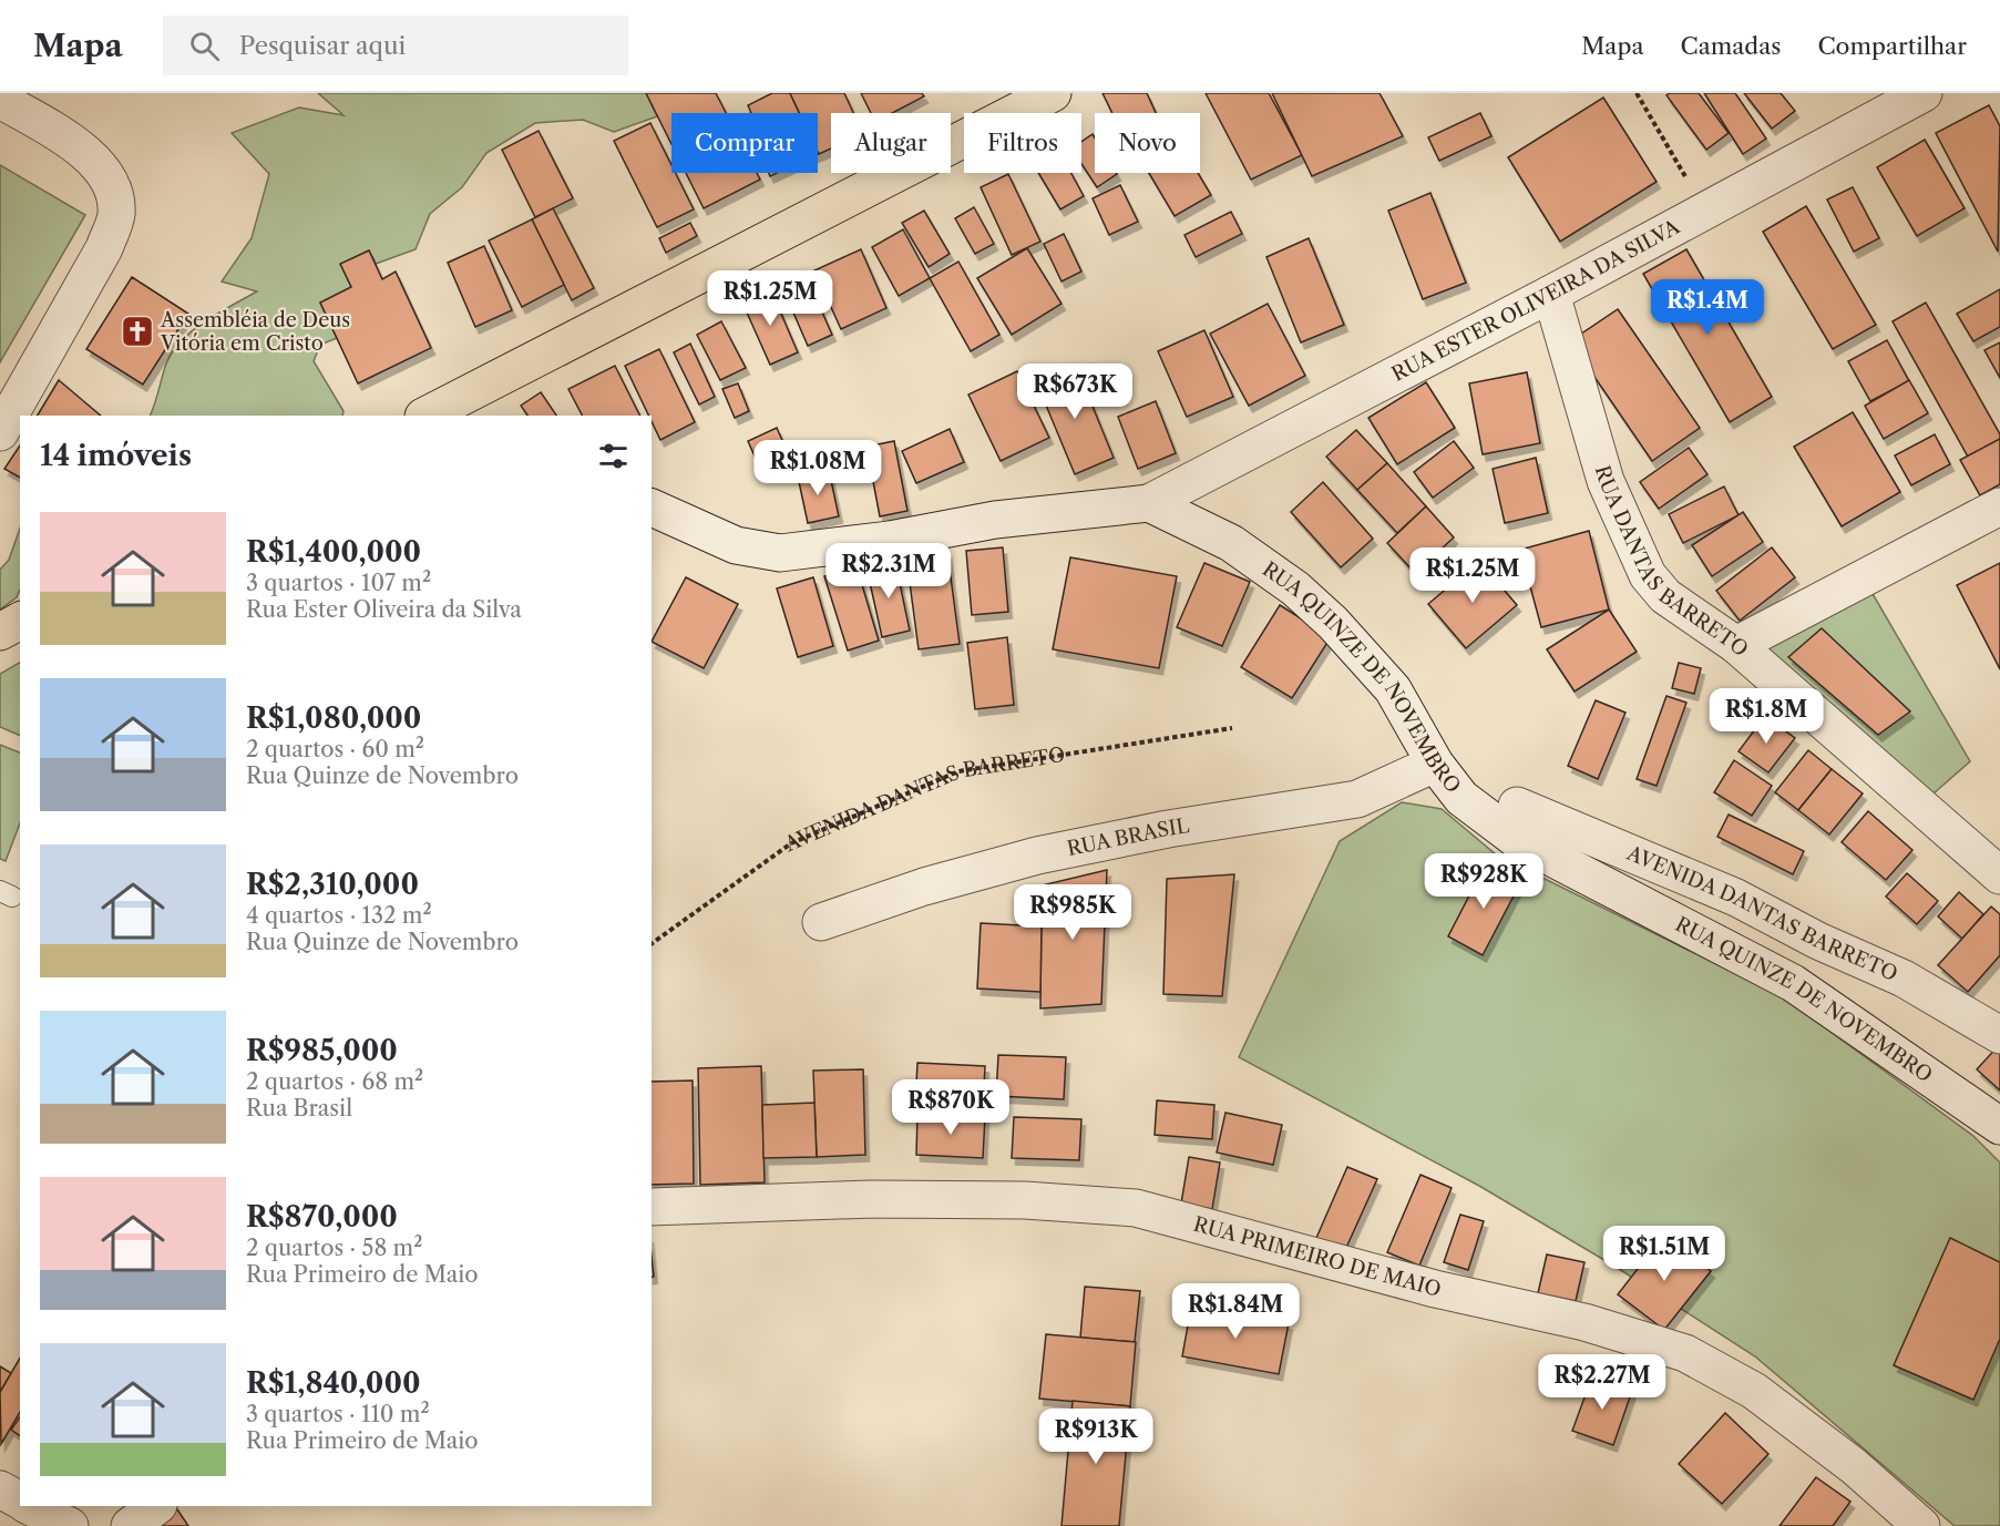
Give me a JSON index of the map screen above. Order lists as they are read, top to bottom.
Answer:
{
  "streets": {
    "street": [
      "RUA ESTER OLIVEIRA DA SILVA",
      "RUA DANTAS BARRETO",
      "RUA QUINZE DE NOVEMBRO",
      "AVENIDA DANTAS BARRETO",
      "RUA BRASIL",
      "RUA PRIMEIRO DE MAIO"
    ]
  },
  "crossings": [
    ["RUA ESTER OLIVEIRA DA SILVA", "RUA DANTAS BARRETO"],
    ["RUA ESTER OLIVEIRA DA SILVA", "RUA QUINZE DE NOVEMBRO"],
    ["RUA QUINZE DE NOVEMBRO", "RUA BRASIL"]
  ],
  "places": {
    "church": ["Assembléia de Deus Vitória em Cristo"]
  },
  "page": {
    "header": "Mapa",
    "search": "Pesquisar aqui",
    "nav": ["Mapa", "Camadas", "Compartilhar"],
    "chip": [
      "Comprar",
      "Alugar",
      "Filtros",
      "Novo"
    ],
    "price": [
      "R$1.25M",
      "R$1.4M",
      "R$673K",
      "R$1.08M",
      "R$2.31M",
      "R$1.25M",
      "R$1.8M",
      "R$928K",
      "R$985K",
      "R$870K",
      "R$1.51M",
      "R$1.84M",
      "R$2.27M",
      "R$913K"
    ],
    "heading": "14 imóveis",
    "list": [
      {
        "name": "R$1,400,000",
        "note": "3 quartos · 107 m² · Rua Ester Oliveira da Silva"
      },
      {
        "name": "R$1,080,000",
        "note": "2 quartos · 60 m² · Rua Quinze de Novembro"
      },
      {
        "name": "R$2,310,000",
        "note": "4 quartos · 132 m² · Rua Quinze de Novembro"
      },
      {
        "name": "R$985,000",
        "note": "2 quartos · 68 m² · Rua Brasil"
      },
      {
        "name": "R$870,000",
        "note": "2 quartos · 58 m² · Rua Primeiro de Maio"
      },
      {
        "name": "R$1,840,000",
        "note": "3 quartos · 110 m² · Rua Primeiro de Maio"
      }
    ]
  }
}
